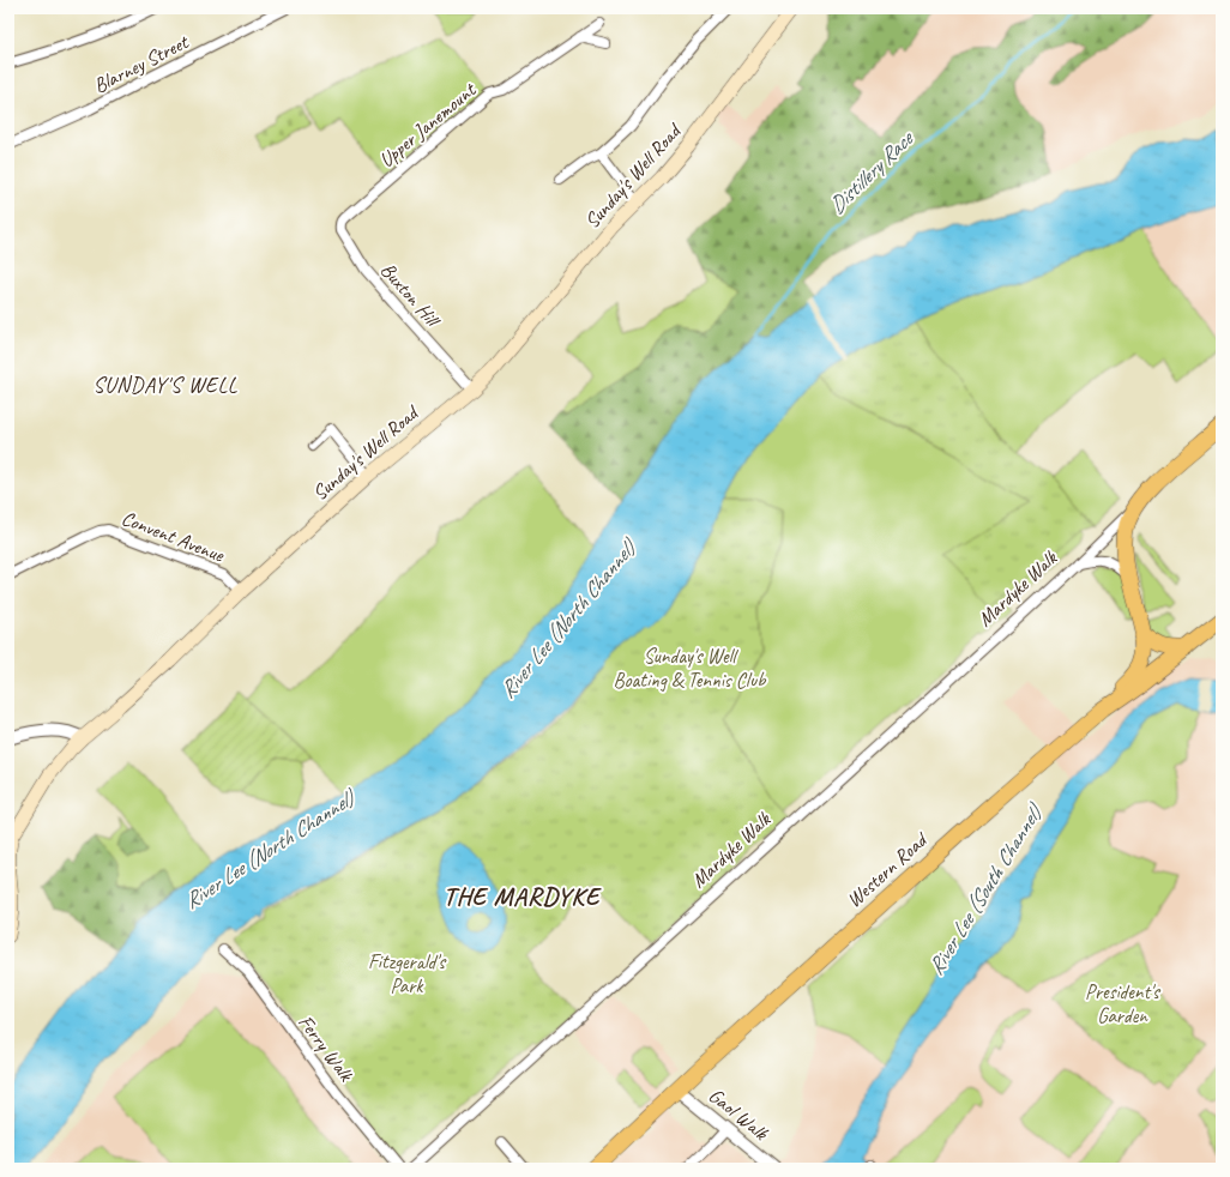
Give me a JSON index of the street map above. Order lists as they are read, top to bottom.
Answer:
{
  "streets": {
    "highway": ["Mardyke Walk", "Western Road"],
    "main road": ["Sunday's Well Road"],
    "street": [
      "Blarney Street",
      "Upper Janemount",
      "Buxton Hill",
      "Convent Avenue",
      "Ferry Walk",
      "Gaol Walk"
    ]
  },
  "crossings": [
    ["Upper Janemount", "Buxton Hill"],
    ["Sunday's Well Road", "Buxton Hill"],
    ["Sunday's Well Road", "Convent Avenue"],
    ["Mardyke Walk", "Western Road"],
    ["Western Road", "Gaol Walk"]
  ],
  "districts": ["SUNDAY'S WELL", "THE MARDYKE"],
  "water": ["Distillery Race", "River Lee (North Channel)", "River Lee (South Channel)"],
  "parks": ["Sunday's Well Boating & Tennis Club", "Fitzgerald's Park", "President's Garden"]
}
